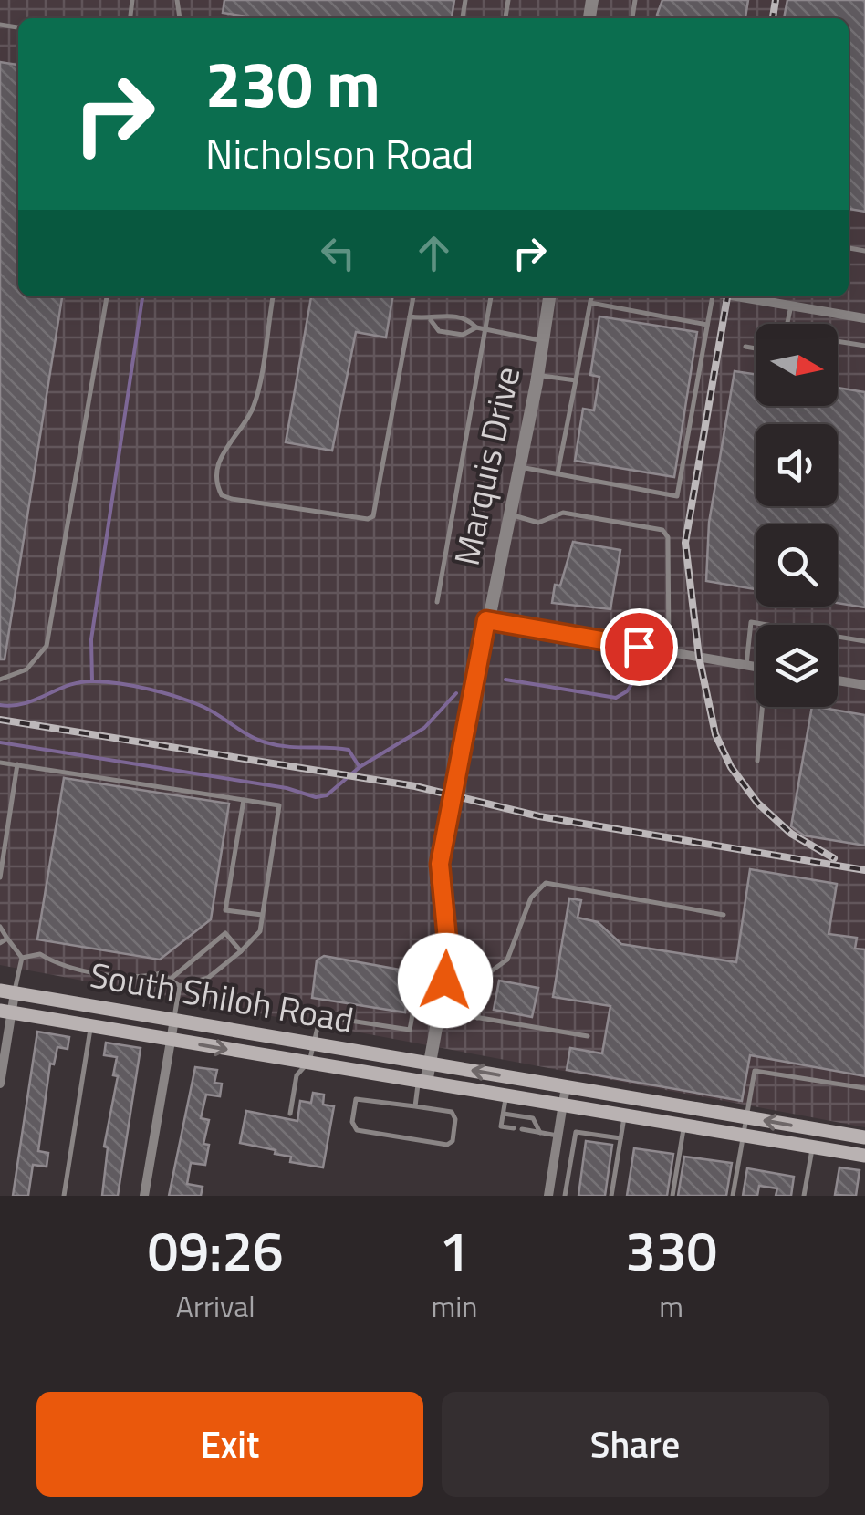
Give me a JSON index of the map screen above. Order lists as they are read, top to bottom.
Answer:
{
  "streets": {
    "main road": ["South Shiloh Road"],
    "street": ["Marquis Drive"]
  },
  "crossings": [
    ["Marquis Drive", "South Shiloh Road"]
  ],
  "north": "right",
  "page": {
    "turn": ["230 m", "Nicholson Road"],
    "eta": [
      "09:26",
      "Arrival",
      "1",
      "min",
      "330",
      "m"
    ],
    "buttons": ["Exit", "Share"]
  }
}
